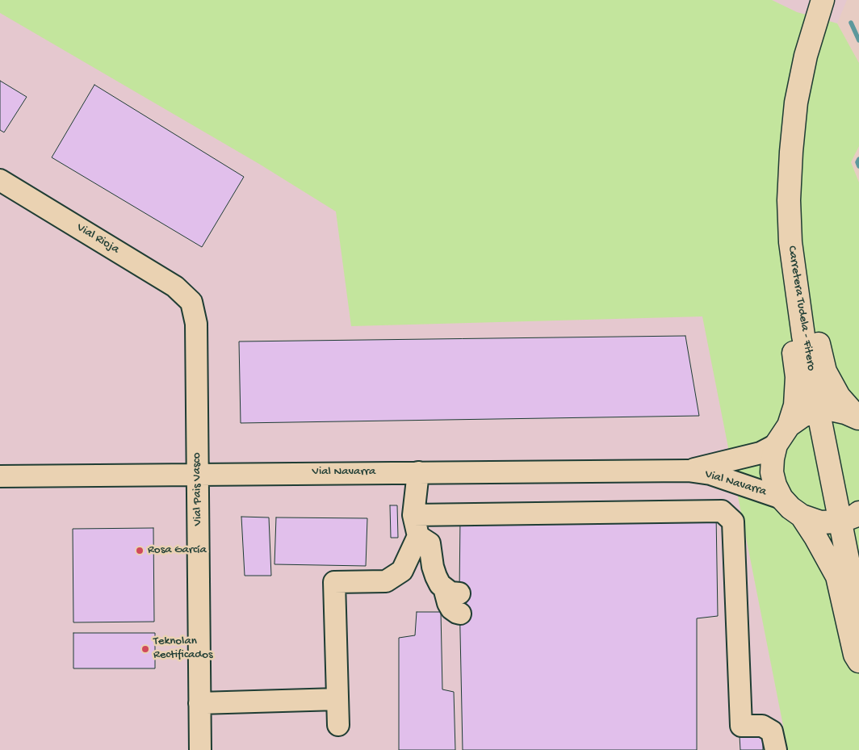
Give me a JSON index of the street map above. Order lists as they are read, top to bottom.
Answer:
{
  "streets": {
    "main road": ["Carretera Tudela - Fitero"],
    "street": ["Vial Rioja", "Vial Navarra", "Vial Pais Vasco"]
  },
  "crossings": [
    ["Vial Rioja", "Vial Pais Vasco"],
    ["Vial Navarra", "Vial Pais Vasco"]
  ],
  "places": ["Rosa García", "Teknolan Rectificados"]
}
